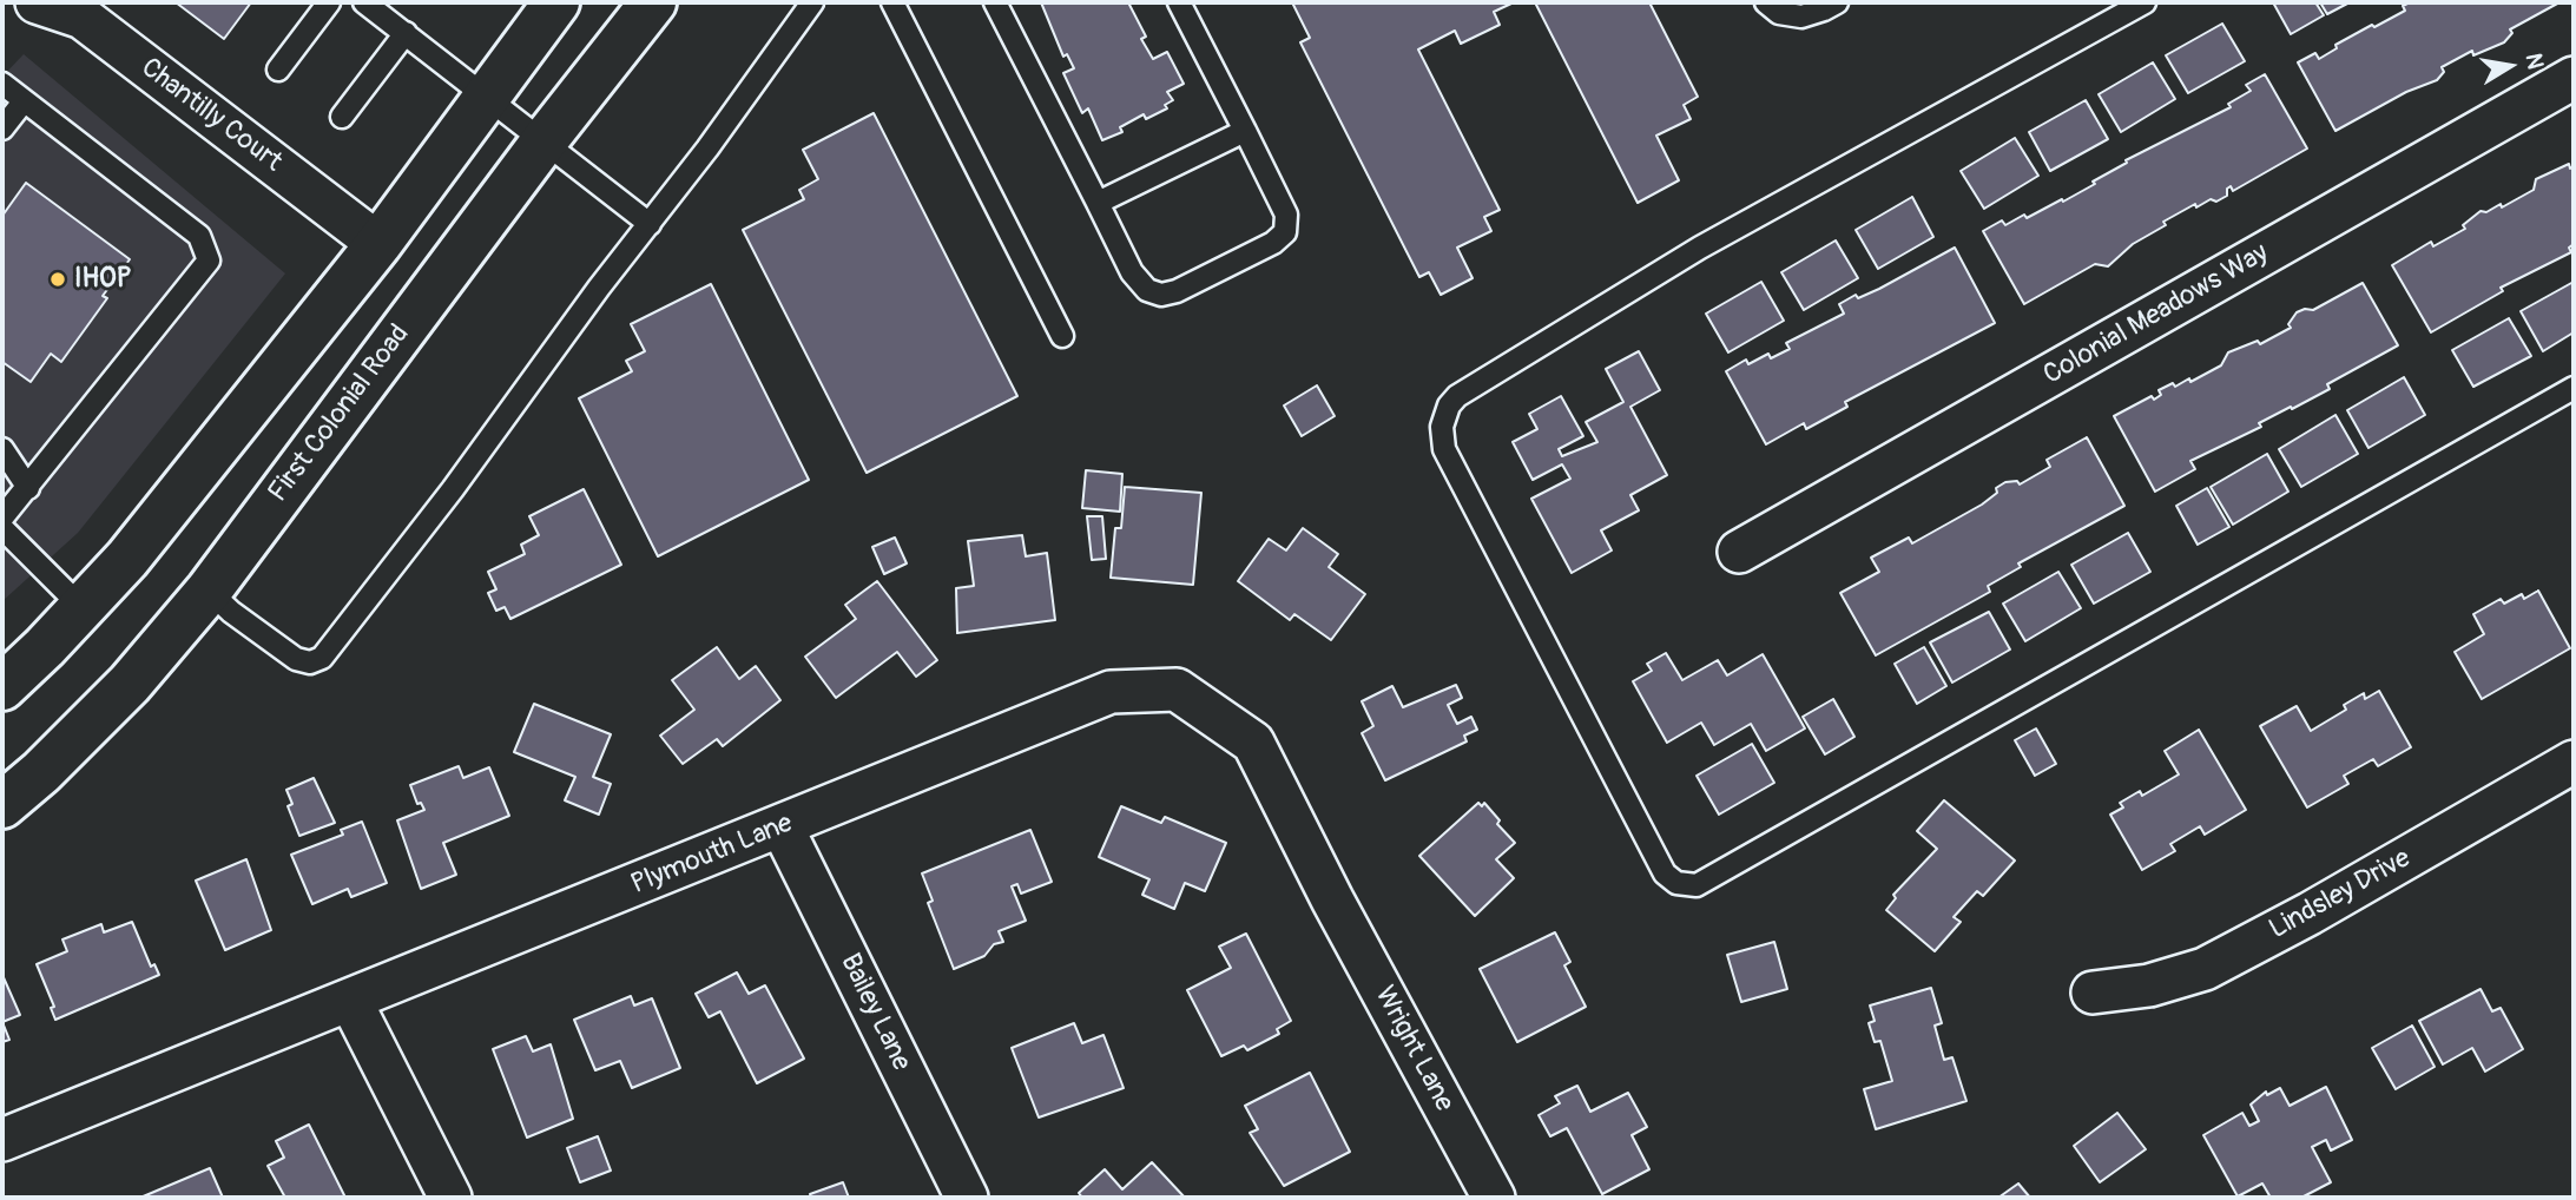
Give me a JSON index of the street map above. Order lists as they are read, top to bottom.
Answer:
{
  "streets": {
    "main road": ["First Colonial Road"],
    "street": [
      "Chantilly Court",
      "Colonial Meadows Way",
      "Plymouth Lane",
      "Lindsley Drive",
      "Bailey Lane",
      "Wright Lane"
    ]
  },
  "crossings": [
    ["Plymouth Lane", "Bailey Lane"],
    ["Plymouth Lane", "Wright Lane"]
  ],
  "places": ["IHOP"],
  "north": "right"
}
